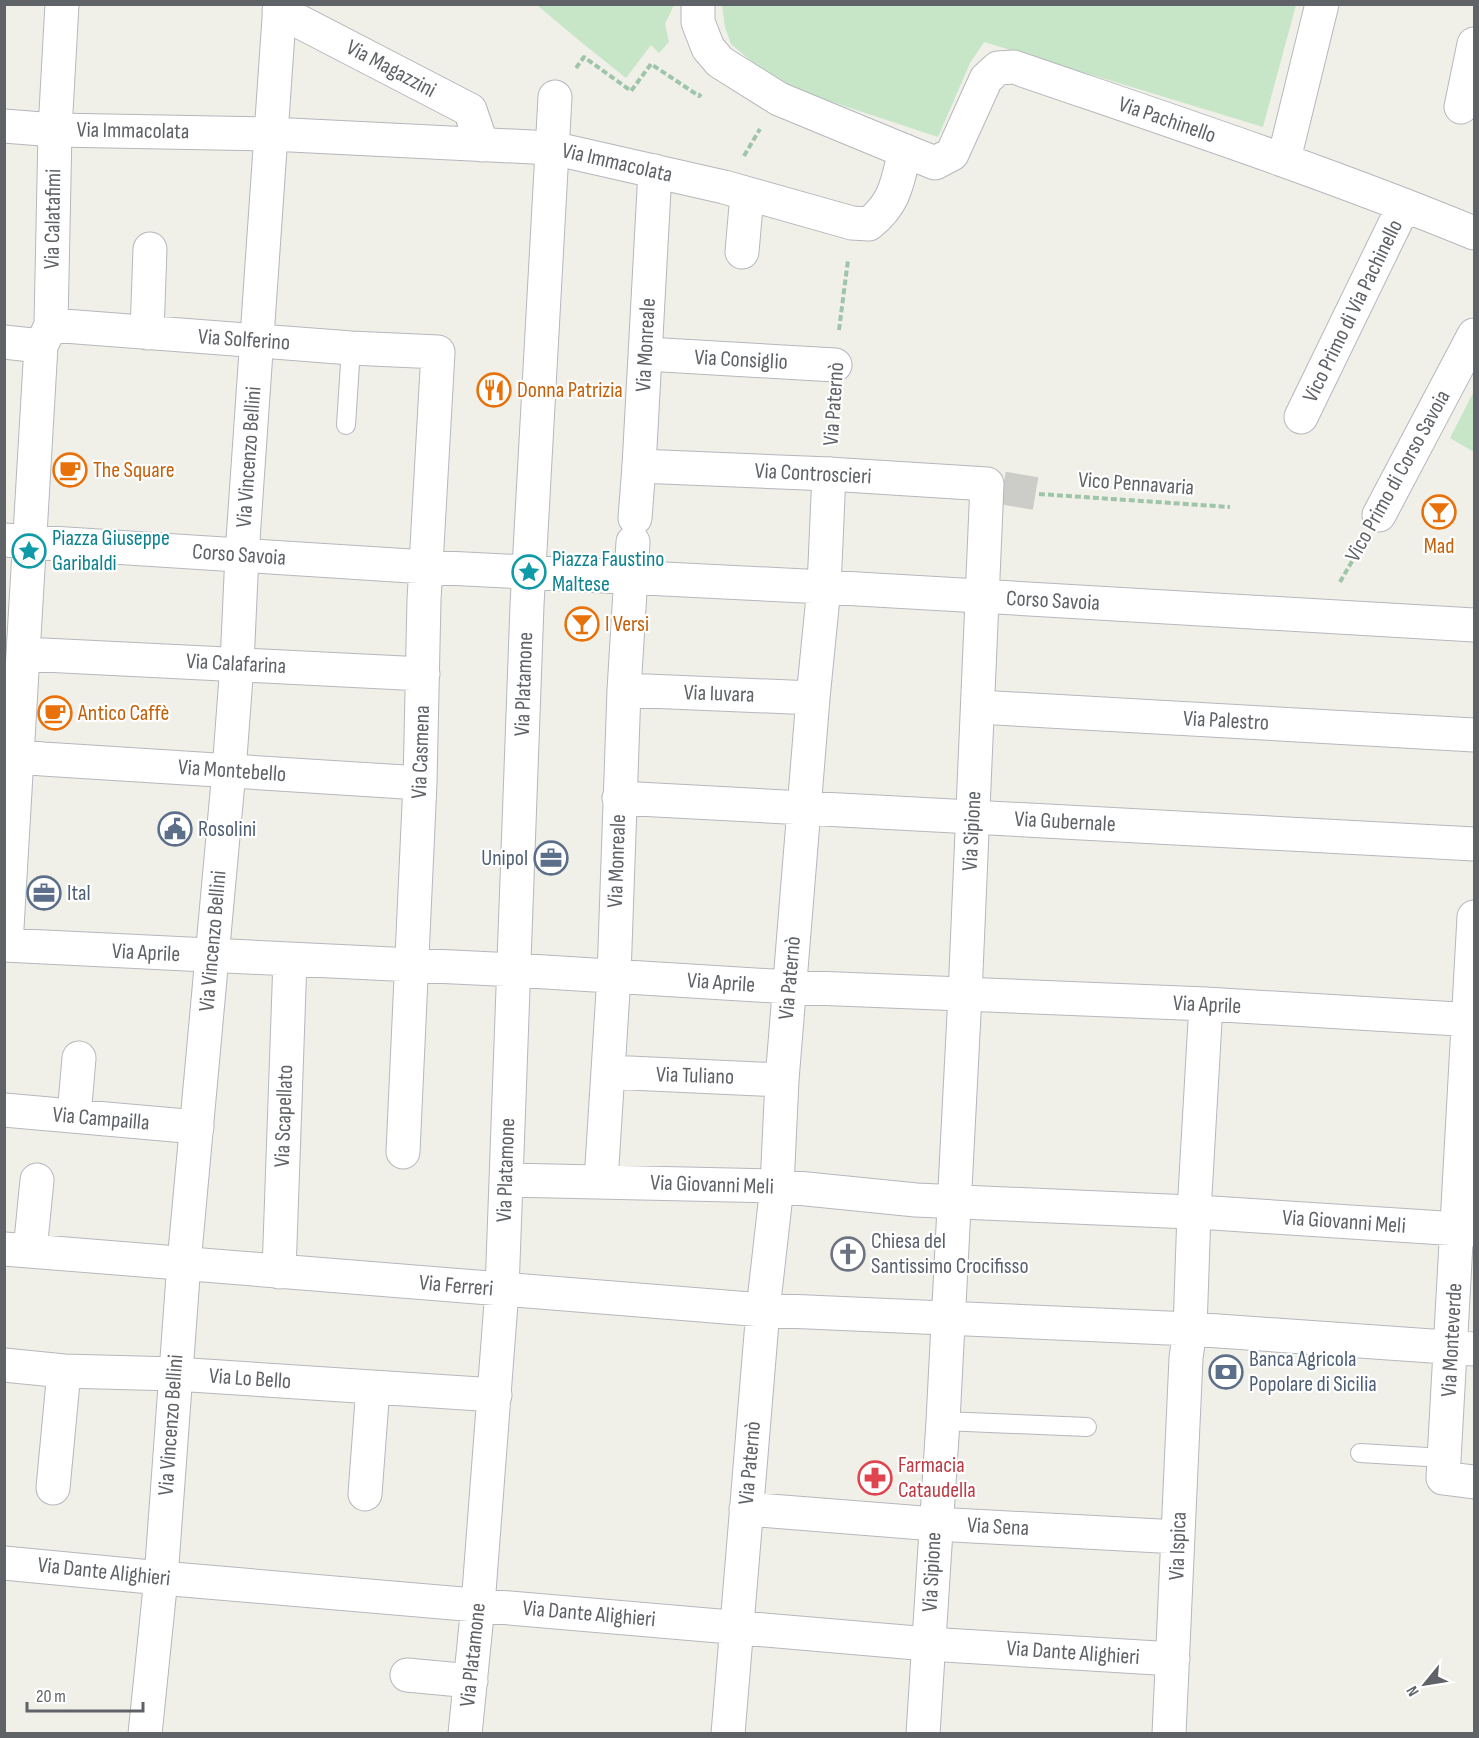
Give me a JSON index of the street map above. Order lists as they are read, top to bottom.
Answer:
{
  "streets": {
    "street": [
      "Via Magazzini",
      "Via Pachinello",
      "Via Immacolata",
      "Via Calatafimi",
      "Vico Primo di Via Pachinello",
      "Via Solferino",
      "Via Monreale",
      "Via Consiglio",
      "Via Paternò",
      "Via Vincenzo Bellini",
      "Via Controscieri",
      "Vico Primo di Corso Savoia",
      "Corso Savoia",
      "Via Calafarina",
      "Via Platamone",
      "Via Iuvara",
      "Via Palestro",
      "Via Casmena",
      "Via Montebello",
      "Via Gubernale",
      "Via Sipione",
      "Via Aprile",
      "Via Tuliano",
      "Via Scapellato",
      "Via Campailla",
      "Via Giovanni Meli",
      "Via Ferreri",
      "Via Monteverde",
      "Via Lo Bello",
      "Via Sena",
      "Via Ispica",
      "Via Dante Alighieri"
    ],
    "path": ["Vico Pennavaria"]
  },
  "crossings": [
    ["Via Magazzini", "Via Immacolata"],
    ["Via Magazzini", "Via Vincenzo Bellini"],
    ["Via Pachinello", "Vico Primo di Via Pachinello"],
    ["Via Immacolata", "Via Calatafimi"],
    ["Via Immacolata", "Via Monreale"],
    ["Via Immacolata", "Via Paternò"],
    ["Via Immacolata", "Via Vincenzo Bellini"],
    ["Via Immacolata", "Via Platamone"],
    ["Via Calatafimi", "Via Solferino"],
    ["Via Calatafimi", "Corso Savoia"],
    ["Via Calatafimi", "Via Calafarina"],
    ["Via Calatafimi", "Via Montebello"],
    ["Via Solferino", "Via Vincenzo Bellini"],
    ["Via Solferino", "Via Casmena"],
    ["Via Monreale", "Via Consiglio"],
    ["Via Monreale", "Via Controscieri"],
    ["Via Monreale", "Corso Savoia"],
    ["Via Monreale", "Via Iuvara"],
    ["Via Monreale", "Via Gubernale"],
    ["Via Monreale", "Via Aprile"],
    ["Via Monreale", "Via Tuliano"],
    ["Via Monreale", "Via Giovanni Meli"],
    ["Via Consiglio", "Via Paternò"],
    ["Via Paternò", "Via Controscieri"],
    ["Via Paternò", "Corso Savoia"],
    ["Via Paternò", "Via Iuvara"],
    ["Via Paternò", "Via Gubernale"],
    ["Via Paternò", "Via Aprile"],
    ["Via Paternò", "Via Tuliano"],
    ["Via Paternò", "Via Giovanni Meli"],
    ["Via Paternò", "Via Ferreri"],
    ["Via Paternò", "Via Sena"],
    ["Via Paternò", "Via Dante Alighieri"],
    ["Via Vincenzo Bellini", "Corso Savoia"],
    ["Via Vincenzo Bellini", "Via Calafarina"],
    ["Via Vincenzo Bellini", "Via Montebello"],
    ["Via Vincenzo Bellini", "Via Aprile"],
    ["Via Vincenzo Bellini", "Via Campailla"],
    ["Via Vincenzo Bellini", "Via Ferreri"],
    ["Via Vincenzo Bellini", "Via Lo Bello"],
    ["Via Vincenzo Bellini", "Via Dante Alighieri"],
    ["Via Controscieri", "Via Sipione"],
    ["Vico Primo di Corso Savoia", "Corso Savoia"],
    ["Corso Savoia", "Via Platamone"],
    ["Corso Savoia", "Via Casmena"],
    ["Corso Savoia", "Via Sipione"],
    ["Via Calafarina", "Via Casmena"],
    ["Via Platamone", "Via Aprile"],
    ["Via Platamone", "Via Giovanni Meli"],
    ["Via Platamone", "Via Ferreri"],
    ["Via Platamone", "Via Lo Bello"],
    ["Via Platamone", "Via Dante Alighieri"],
    ["Via Palestro", "Via Sipione"],
    ["Via Casmena", "Via Montebello"],
    ["Via Casmena", "Via Aprile"],
    ["Via Gubernale", "Via Sipione"],
    ["Via Sipione", "Via Aprile"],
    ["Via Sipione", "Via Giovanni Meli"],
    ["Via Sipione", "Via Ferreri"],
    ["Via Sipione", "Via Sena"],
    ["Via Sipione", "Via Dante Alighieri"],
    ["Via Aprile", "Via Scapellato"],
    ["Via Aprile", "Via Monteverde"],
    ["Via Scapellato", "Via Ferreri"],
    ["Via Giovanni Meli", "Via Monteverde"],
    ["Via Giovanni Meli", "Via Ispica"],
    ["Via Ferreri", "Via Ispica"],
    ["Via Sena", "Via Ispica"],
    ["Via Ispica", "Via Dante Alighieri"]
  ],
  "places": {
    "restaurant": ["Donna Patrizia"],
    "cafe": ["The Square", "Antico Caffè"],
    "bar": ["Mad", "I Versi"],
    "place": ["Piazza Giuseppe Garibaldi", "Piazza Faustino Maltese"],
    "public building": ["Rosolini"],
    "office": ["Unipol", "Ital"],
    "church": ["Chiesa del Santissimo Crocifisso"],
    "bank": ["Banca Agricola Popolare di Sicilia"],
    "pharmacy": ["Farmacia Cataudella"]
  },
  "scale_bar": "20 m",
  "north": "bottom left"
}
